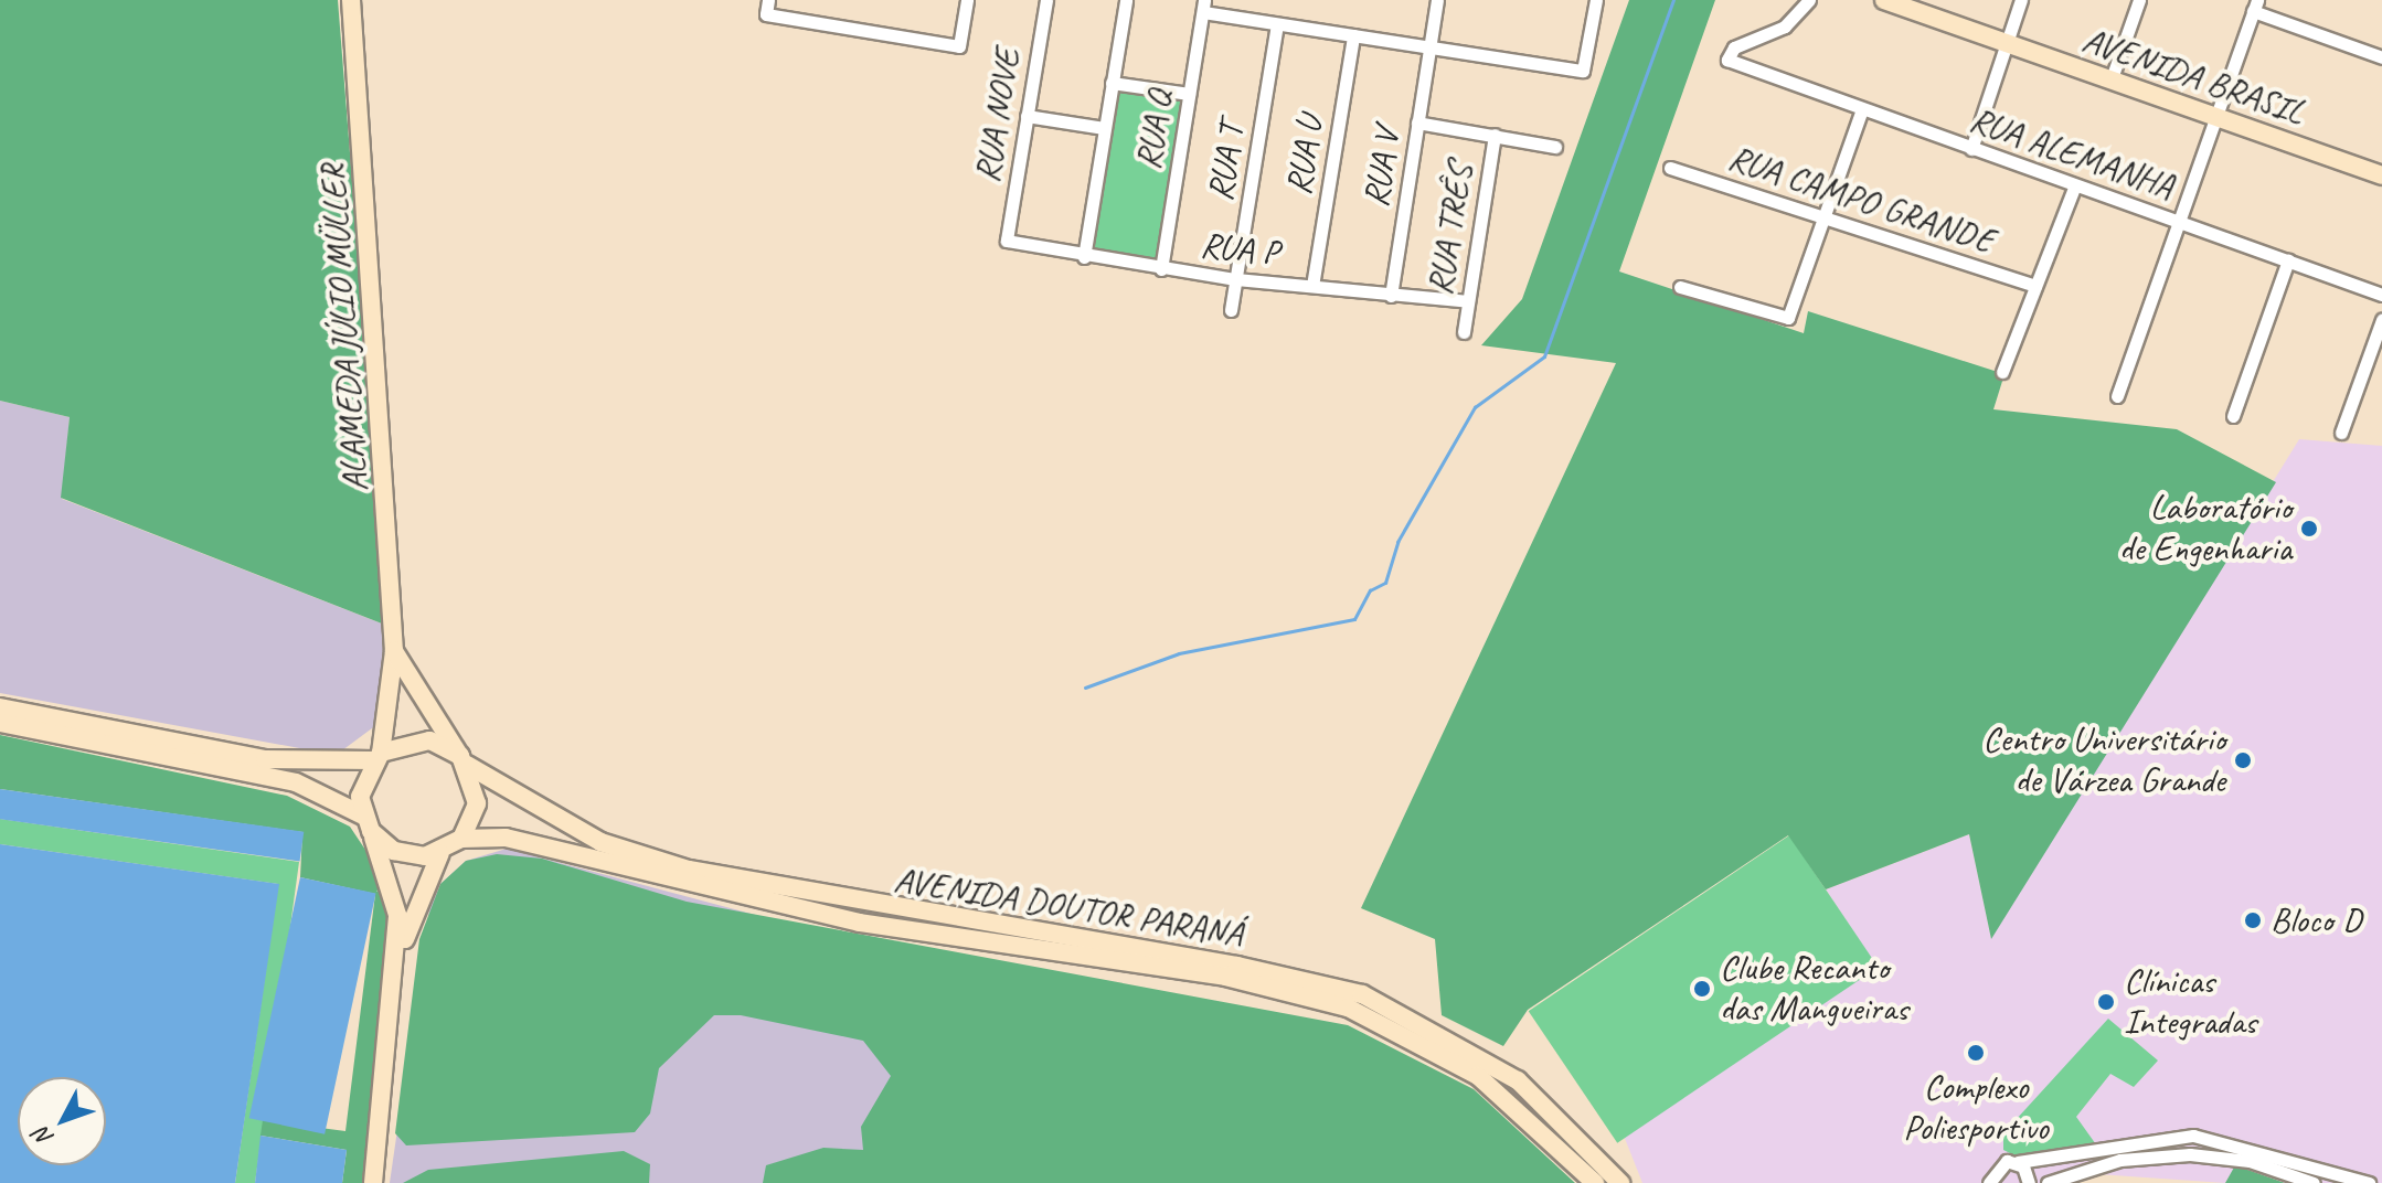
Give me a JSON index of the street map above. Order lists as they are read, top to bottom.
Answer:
{
  "streets": {
    "main road": ["AVENIDA BRASIL", "ALAMEDA JÚLIO MÜLLER", "AVENIDA DOUTOR PARANÁ"],
    "street": [
      "RUA NOVE",
      "RUA Q",
      "RUA ALEMANHA",
      "RUA U",
      "RUA T",
      "RUA V",
      "RUA CAMPO GRANDE",
      "RUA TRÊS",
      "RUA P"
    ]
  },
  "crossings": [
    ["RUA NOVE", "RUA P"],
    ["RUA Q", "RUA P"],
    ["RUA U", "RUA P"],
    ["RUA T", "RUA P"],
    ["RUA V", "RUA P"],
    ["RUA TRÊS", "RUA P"],
    ["ALAMEDA JÚLIO MÜLLER", "AVENIDA DOUTOR PARANÁ"]
  ],
  "places": [
    "Laboratório de Engenharia",
    "Centro Universitário de Várzea Grande",
    "Bloco D",
    "Clube Recanto das Mangueiras",
    "Clínicas Integradas",
    "Complexo Poliesportivo"
  ],
  "north": "bottom left"
}
